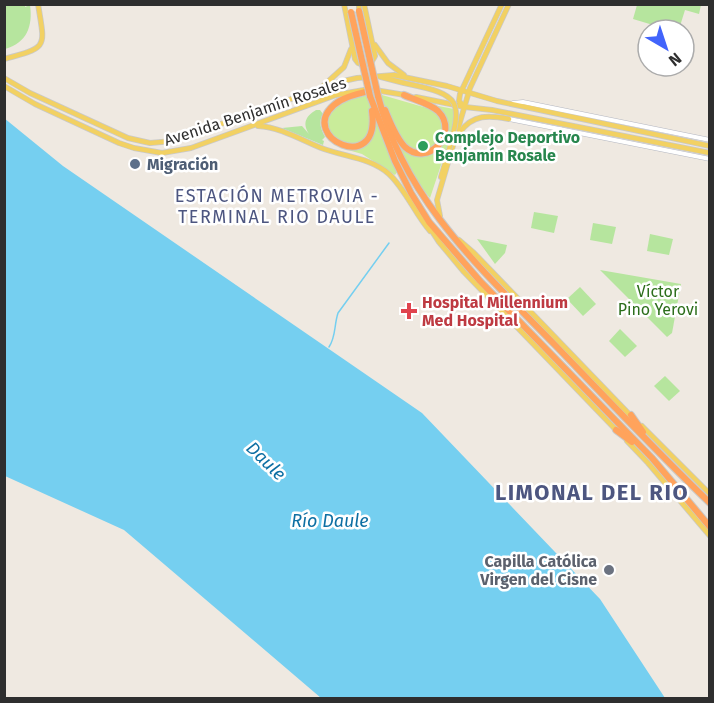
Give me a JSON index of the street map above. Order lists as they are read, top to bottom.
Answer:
{
  "streets": {
    "main road": ["Avenida Benjamín Rosales"]
  },
  "districts": ["ESTACIÓN METROVIA - TERMINAL RIO DAULE", "LIMONAL DEL RIO"],
  "water": ["Daule", "Río Daule"],
  "parks": ["Víctor Pino Yerovi"],
  "places": {
    "other": ["Complejo Deportivo Benjamín Rosale", "Migración", "Capilla Católica Virgen del Cisne"],
    "health": ["Hospital Millennium Med Hospital"]
  },
  "north": "bottom right"
}
